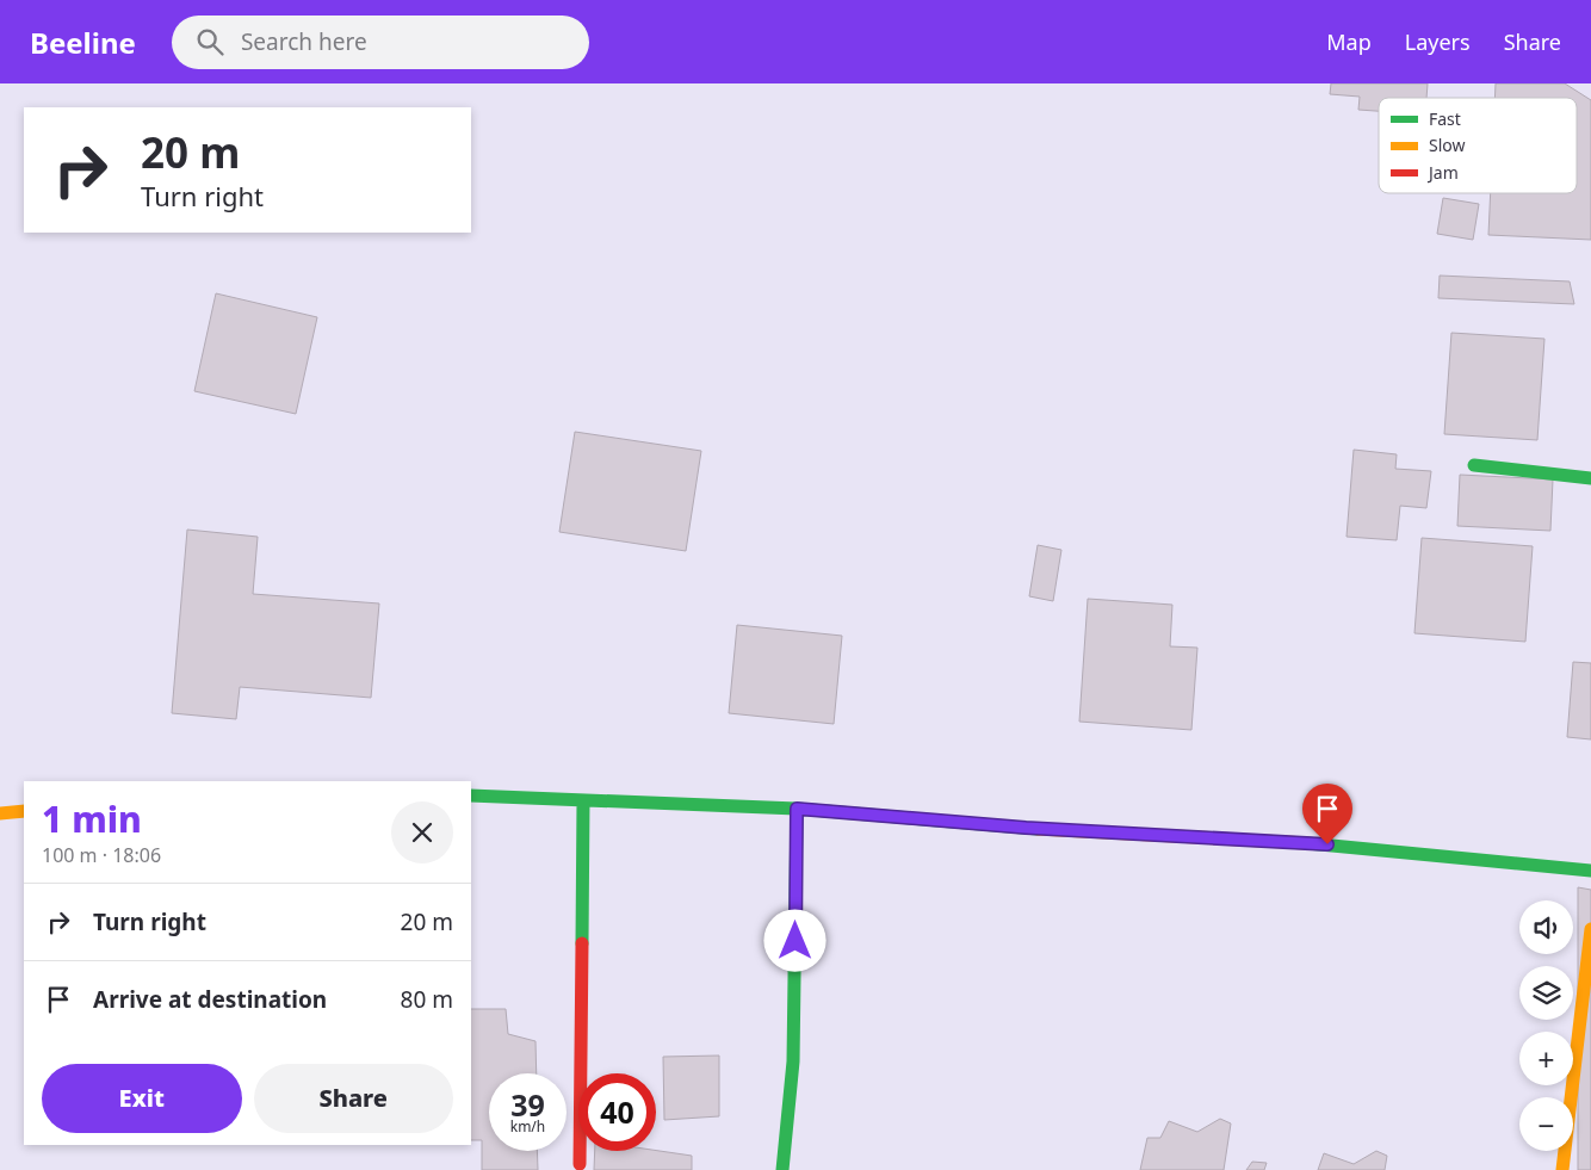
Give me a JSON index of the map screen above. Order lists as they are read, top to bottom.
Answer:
{
  "legend": ["Fast", "Slow", "Jam"],
  "page": {
    "header": "Beeline",
    "search": "Search here",
    "nav": ["Map", "Layers", "Share"],
    "turn": ["20 m", "Turn right"],
    "heading": ["1 min", "100 m · 18:06"],
    "list": [
      {
        "name": "Turn right",
        "value": "20 m"
      },
      {
        "name": "Arrive at destination",
        "value": "80 m"
      }
    ],
    "map_buttons": ["+", "−"],
    "buttons": ["Exit", "Share"],
    "speed": "39 km/h",
    "limit": "40"
  }
}
